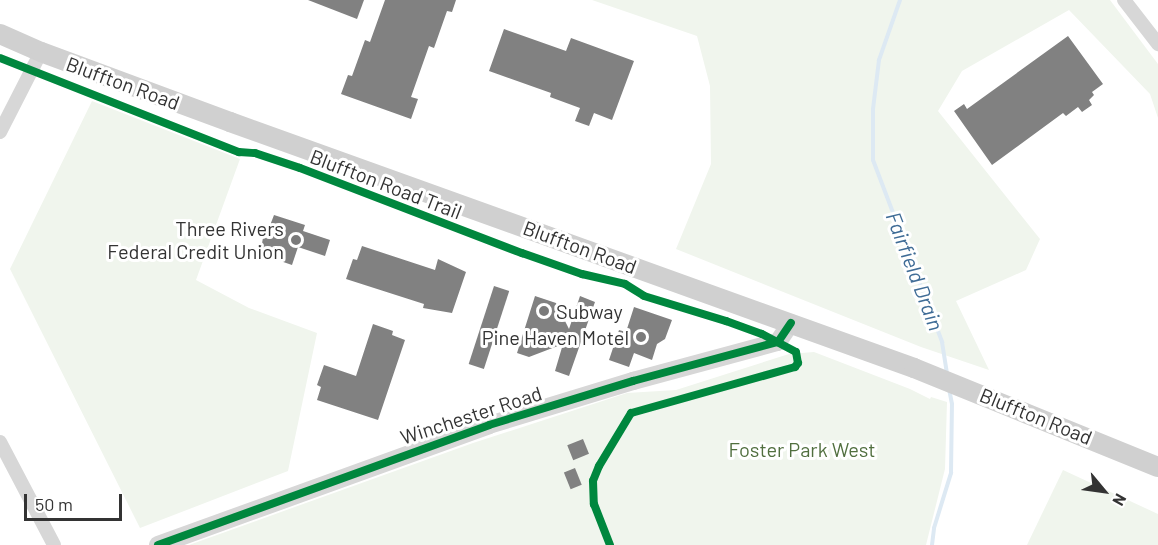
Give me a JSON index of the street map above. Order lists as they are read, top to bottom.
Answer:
{
  "streets": {
    "main road": ["Bluffton Road"],
    "street": ["Winchester Road"],
    "cycle path": ["Bluffton Road Trail"]
  },
  "crossings": [
    ["Bluffton Road", "Winchester Road"]
  ],
  "water": ["Fairfield Drain"],
  "parks": ["Foster Park West"],
  "places": ["Three Rivers Federal Credit Union", "Subway", "Pine Haven Motel"],
  "scale_bar": "50 m",
  "north": "bottom right"
}
